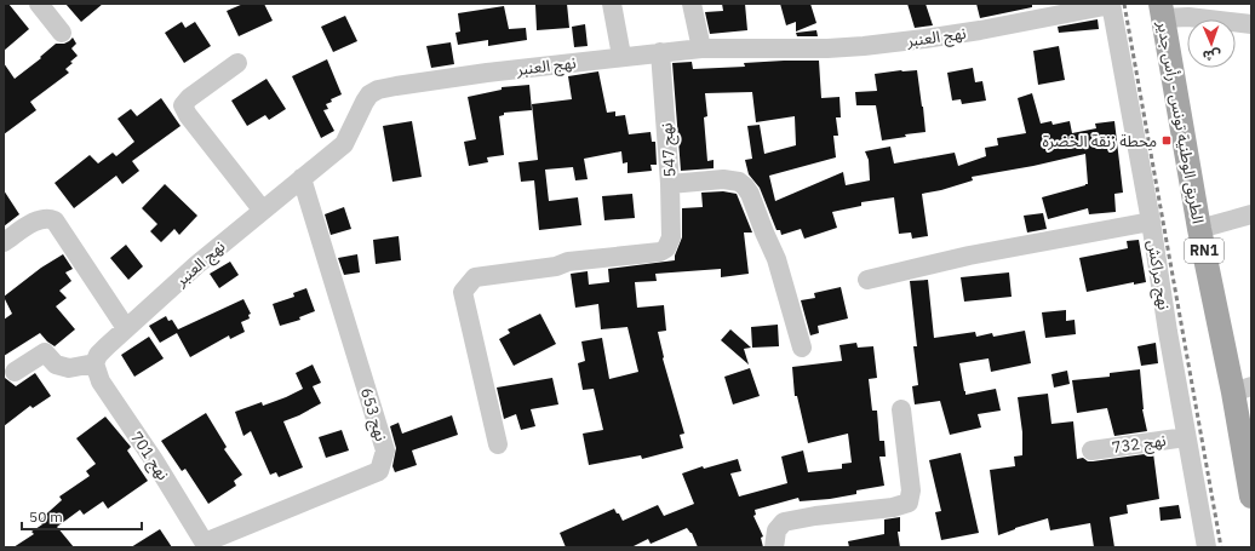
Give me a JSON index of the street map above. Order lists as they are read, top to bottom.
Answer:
{
  "streets": {
    "main road": ["الطريق الوطنية تونس - رأس جدير", "RN1"],
    "street": [
      "نهج العنبر",
      "نهج 547",
      "نهج مراكش",
      "نهج 653",
      "نهج 732",
      "نهج 701"
    ]
  },
  "crossings": [
    ["نهج العنبر", "نهج 547"],
    ["نهج العنبر", "نهج مراكش"],
    ["نهج العنبر", "نهج 653"],
    ["نهج العنبر", "نهج 701"],
    ["نهج مراكش", "نهج 732"],
    ["نهج 653", "نهج 701"]
  ],
  "places": {
    "transit": ["محطة زنقة الخضرة"]
  },
  "scale_bar": "50 m",
  "north": "bottom"
}
